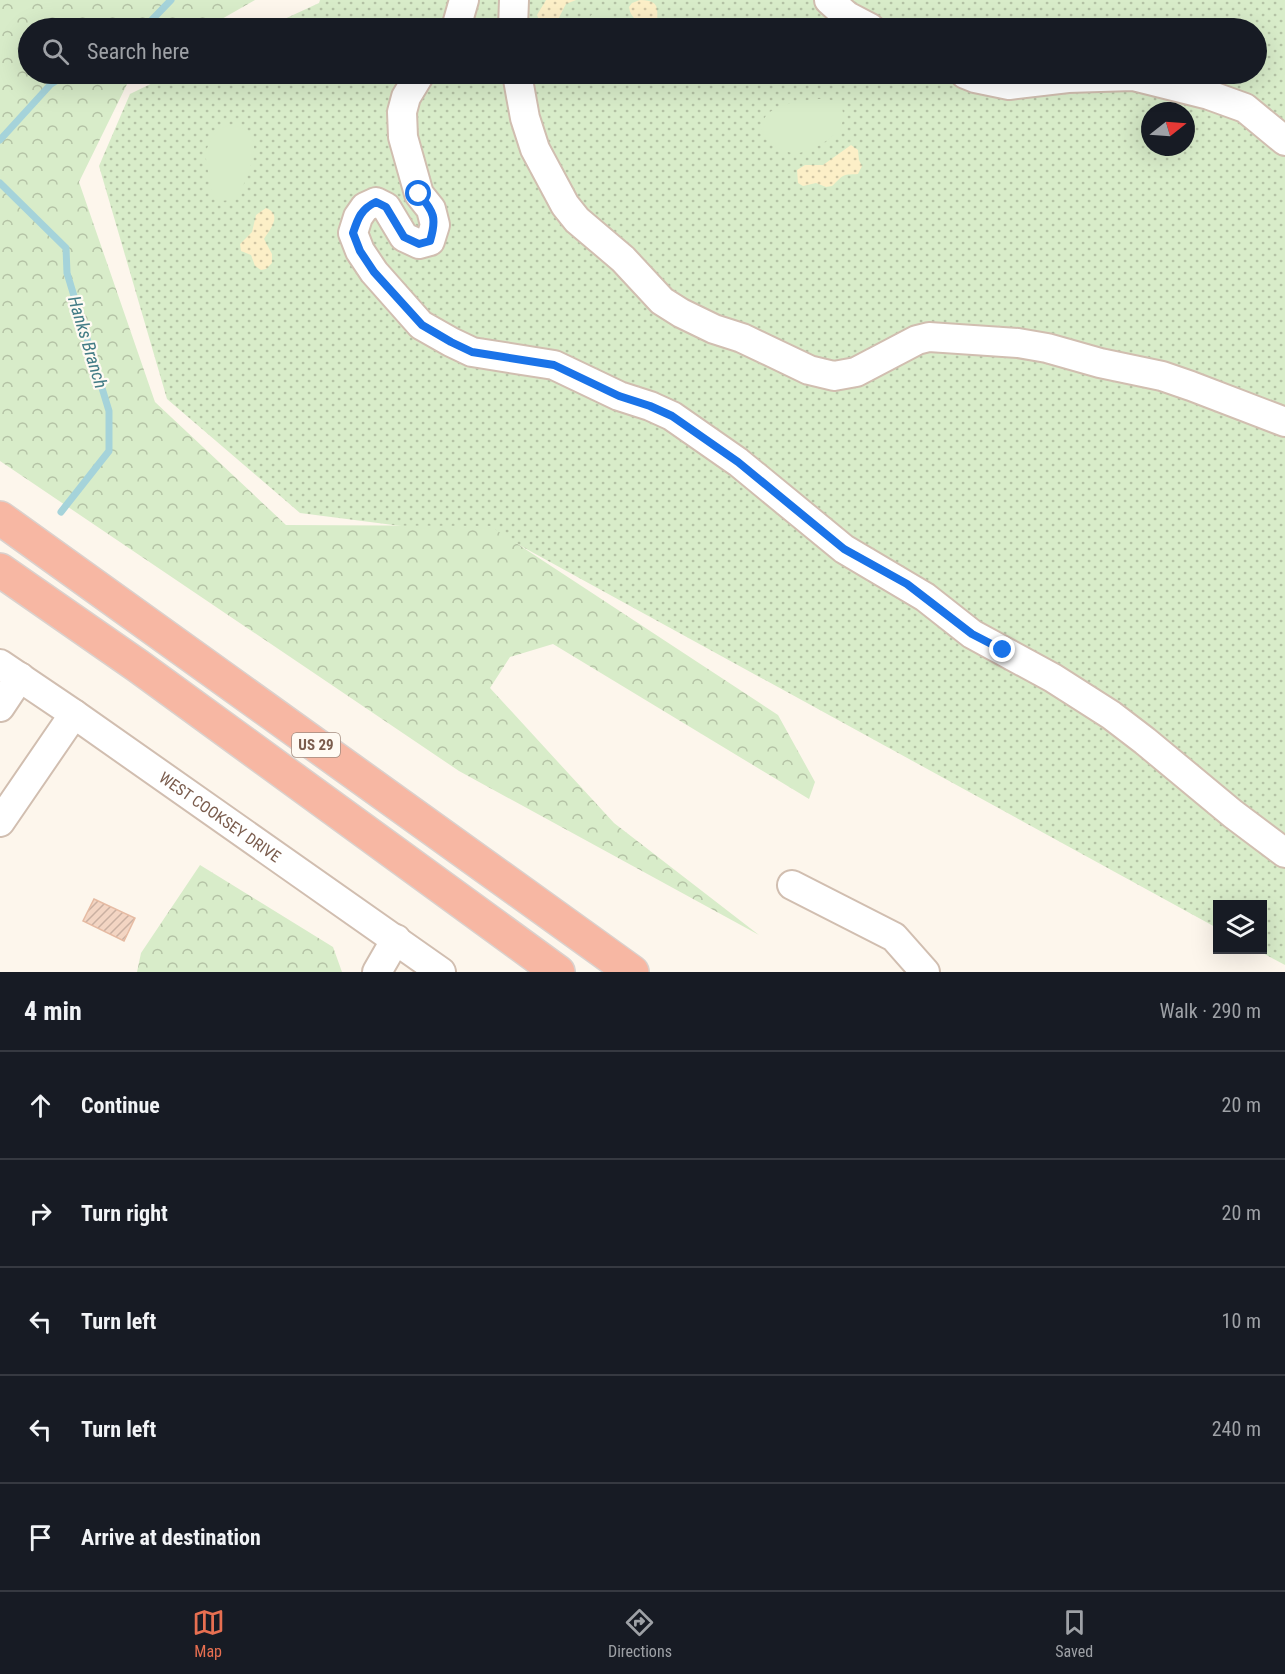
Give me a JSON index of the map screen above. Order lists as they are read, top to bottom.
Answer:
{
  "streets": {
    "highway": ["US 29"],
    "street": ["WEST COOKSEY DRIVE"]
  },
  "water": ["Hanks Branch"],
  "north": "right",
  "page": {
    "search": "Search here",
    "heading": ["4 min", "Walk · 290 m"],
    "list": [
      ["Continue", "20 m"],
      ["Turn right", "20 m"],
      ["Turn left", "10 m"],
      ["Turn left", "240 m"],
      "Arrive at destination"
    ],
    "nav": ["Map", "Directions", "Saved"]
  }
}
